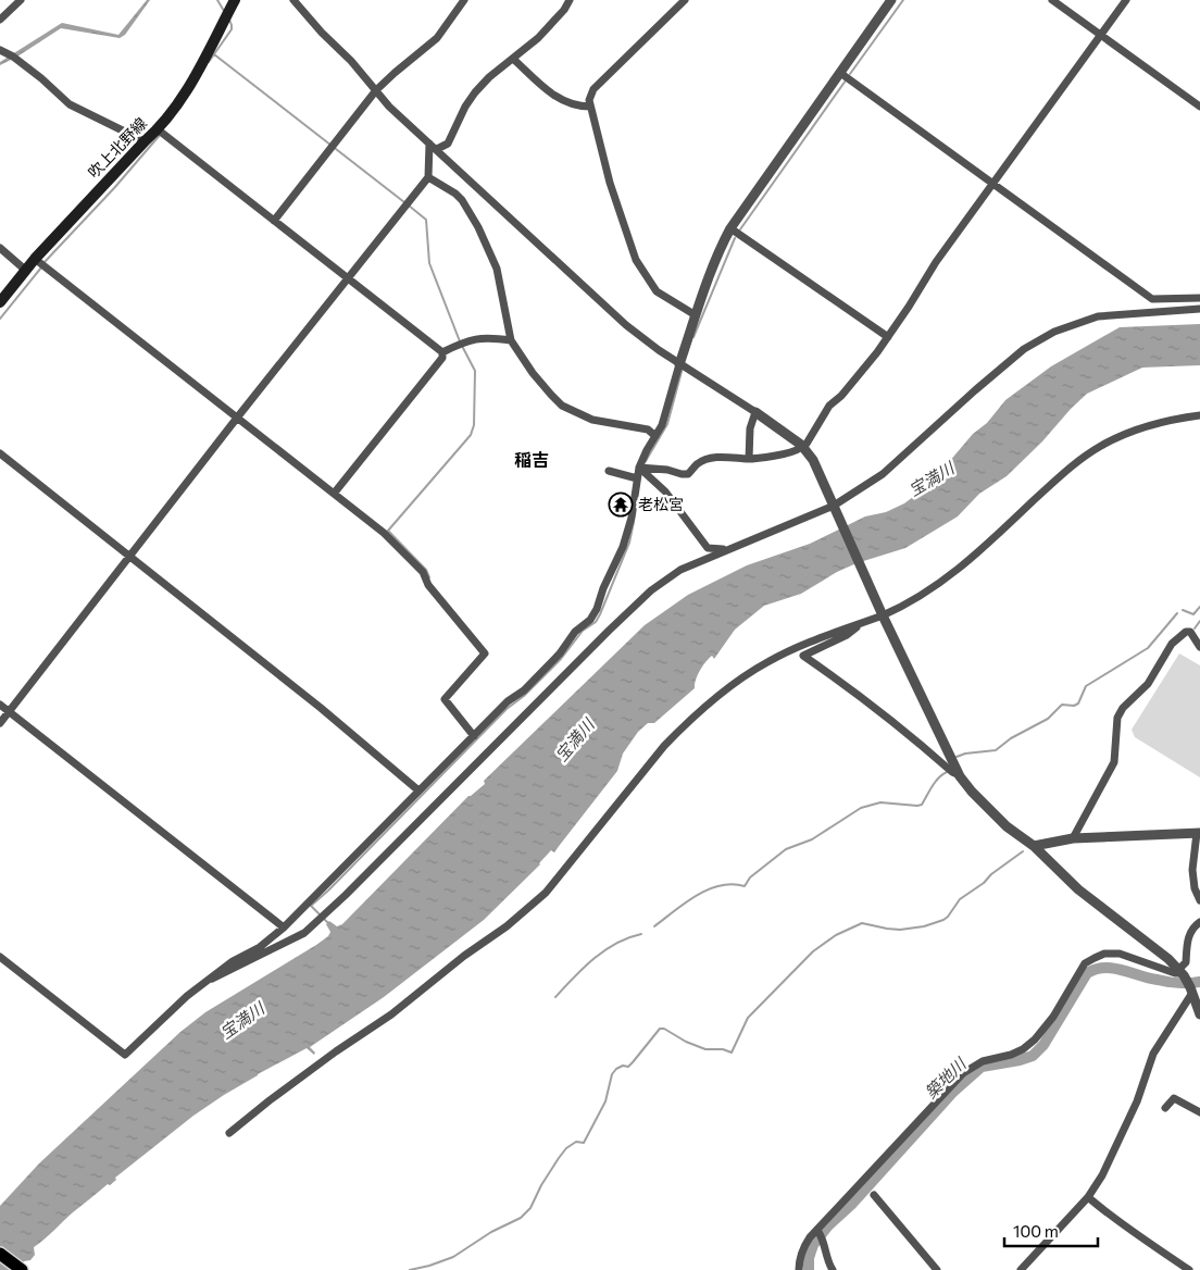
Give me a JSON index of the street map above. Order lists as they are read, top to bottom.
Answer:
{
  "streets": {
    "main road": ["吹上北野線"]
  },
  "districts": ["稲吉"],
  "water": ["宝満川", "築地川"],
  "places": {
    "temple": ["老松宮"]
  },
  "scale_bar": "100 m"
}
